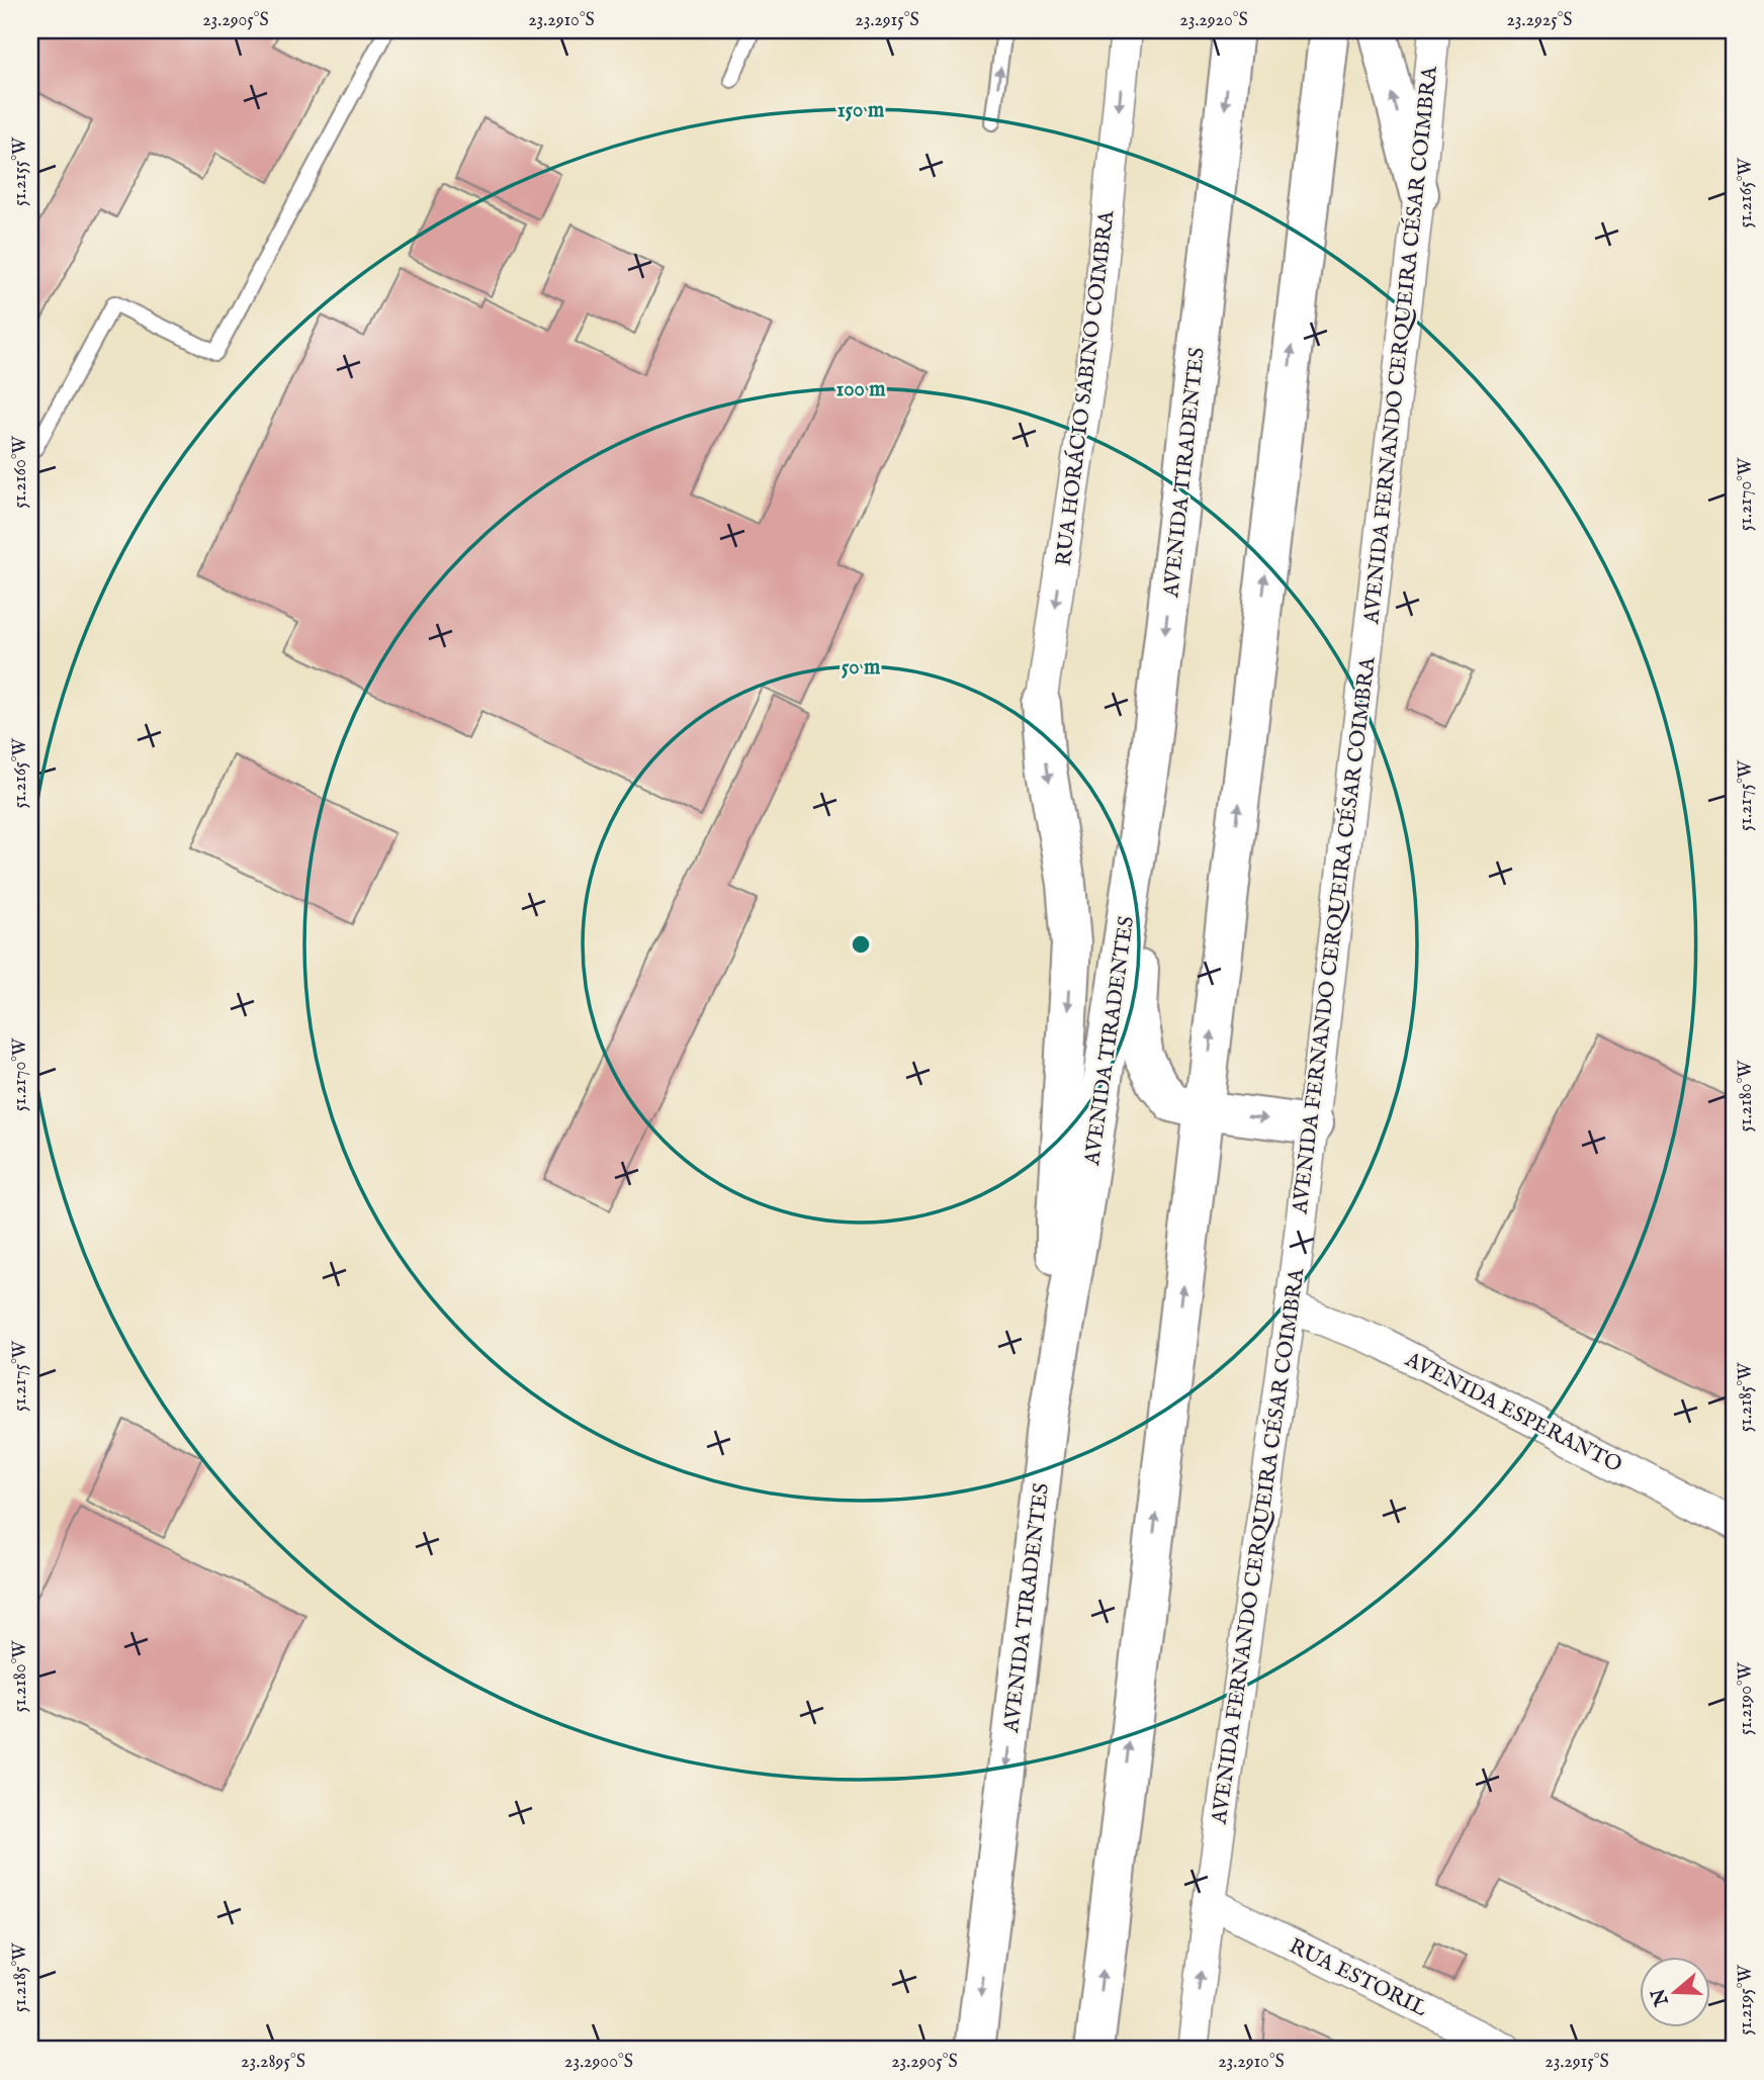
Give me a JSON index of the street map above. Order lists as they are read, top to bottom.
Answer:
{
  "streets": {
    "highway": ["AVENIDA TIRADENTES"],
    "street": [
      "AVENIDA FERNANDO CERQUEIRA CÉSAR COIMBRA",
      "RUA HORÁCIO SABINO COIMBRA",
      "AVENIDA ESPERANTO",
      "RUA ESTORIL"
    ]
  },
  "crossings": [
    ["AVENIDA FERNANDO CERQUEIRA CÉSAR COIMBRA", "AVENIDA ESPERANTO"],
    ["AVENIDA FERNANDO CERQUEIRA CÉSAR COIMBRA", "RUA ESTORIL"]
  ],
  "one_way": ["RUA HORÁCIO SABINO COIMBRA"],
  "north": "left",
  "coordinates": [
    "23.2905°S",
    "23.2910°S",
    "23.2915°S",
    "23.2920°S",
    "23.2925°S",
    "51.2155°W",
    "51.2165°W",
    "51.2160°W",
    "51.2170°W",
    "51.2175°W",
    "51.2180°W",
    "51.2185°W",
    "51.2190°W",
    "51.2195°W",
    "23.2895°S",
    "23.2900°S"
  ],
  "rings": ["150 m", "100 m", "50 m"]
}
